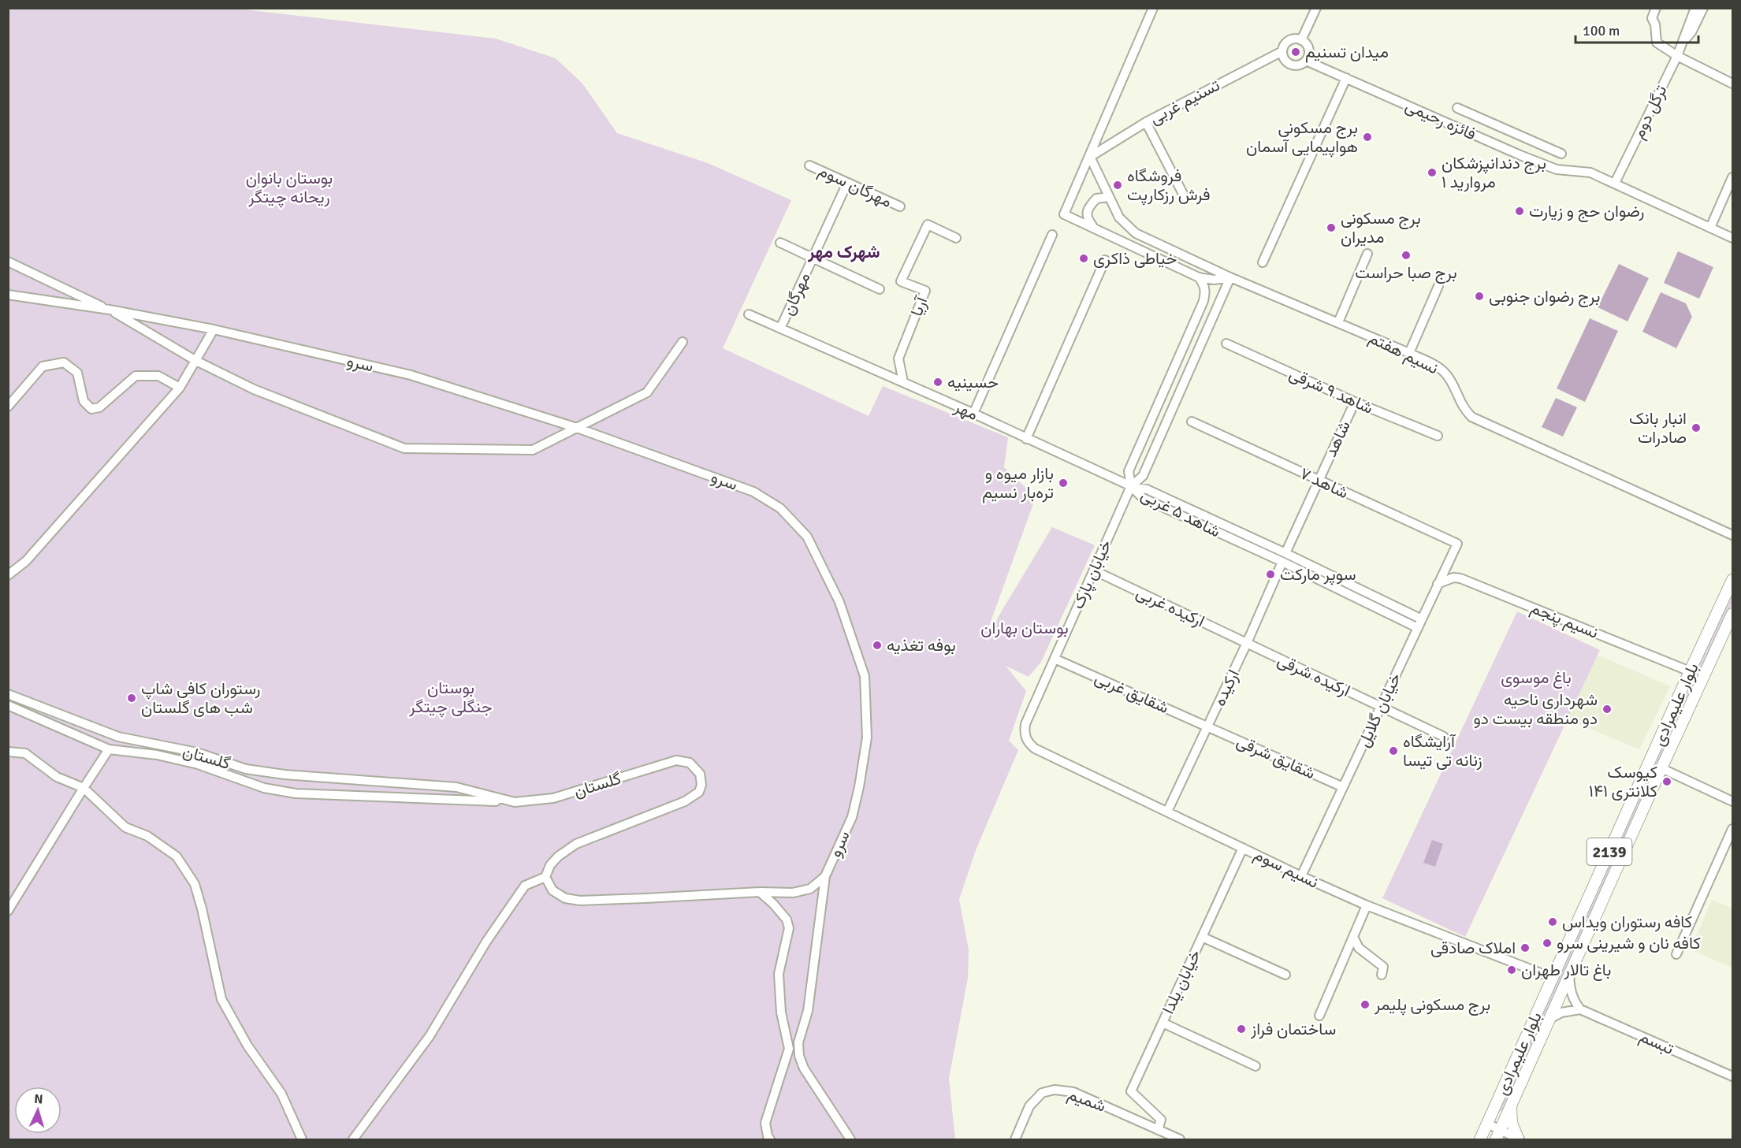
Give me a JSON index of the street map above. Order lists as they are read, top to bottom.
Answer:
{
  "streets": {
    "main road": ["بلوار علیمرادی", "2139"],
    "street": [
      "تسنیم غربی",
      "ترگل دوم",
      "فائزه رحیمی",
      "مهرگان سوم",
      "مهرگان",
      "آریا",
      "نسیم هفتم",
      "سرو",
      "شاهد ۹ شرقی",
      "مهر",
      "شاهد",
      "شاهد ۷",
      "شاهد ۵ غربی",
      "خیابان پارک",
      "ارکیده غربی",
      "نسیم پنجم",
      "ارکیده شرقی",
      "ارکیده",
      "شقایق غربی",
      "خیابان گلایل",
      "گلستان",
      "شقایق شرقی",
      "نسیم سوم",
      "خیابان یلدا",
      "تبسم",
      "شمیم"
    ]
  },
  "crossings": [
    ["تسنیم غربی", "فائزه رحیمی"],
    ["تسنیم غربی", "نسیم هفتم"],
    ["ترگل دوم", "فائزه رحیمی"],
    ["مهرگان سوم", "مهرگان"],
    ["مهرگان", "مهر"],
    ["آریا", "مهر"],
    ["نسیم هفتم", "خیابان پارک"],
    ["شاهد ۹ شرقی", "شاهد"],
    ["مهر", "شاهد ۵ غربی"],
    ["مهر", "خیابان پارک"],
    ["شاهد", "شاهد ۷"],
    ["شاهد", "شاهد ۵ غربی"],
    ["شاهد", "ارکیده"],
    ["شاهد ۷", "خیابان گلایل"],
    ["شاهد ۵ غربی", "خیابان پارک"],
    ["شاهد ۵ غربی", "ارکیده"],
    ["خیابان پارک", "ارکیده غربی"],
    ["خیابان پارک", "شقایق غربی"],
    ["خیابان پارک", "نسیم سوم"],
    ["ارکیده غربی", "ارکیده شرقی"],
    ["ارکیده غربی", "ارکیده"],
    ["نسیم پنجم", "بلوار علیمرادی"],
    ["نسیم پنجم", "خیابان گلایل"],
    ["ارکیده شرقی", "ارکیده"],
    ["ارکیده شرقی", "خیابان گلایل"],
    ["ارکیده", "شقایق غربی"],
    ["ارکیده", "شقایق شرقی"],
    ["ارکیده", "نسیم سوم"],
    ["شقایق غربی", "شقایق شرقی"],
    ["بلوار علیمرادی", "نسیم سوم"],
    ["خیابان گلایل", "شقایق شرقی"],
    ["خیابان گلایل", "نسیم سوم"],
    ["نسیم سوم", "خیابان یلدا"]
  ],
  "districts": ["شهرک مهر"],
  "parks": [
    "بوستان بانوان ریحانه چیتگر",
    "بوستان بهاران",
    "باغ موسوی",
    "بوستان جنگلی چیتگر"
  ],
  "places": [
    "میدان تسنیم",
    "برج مسکونی هواپیمایی آسمان",
    "برج دندانپزشکان مروارید ۱",
    "فروشگاه فرش رزکارپت",
    "رضوان حج و زیارت",
    "برج مسکونی مدیران",
    "برج صبا حراست",
    "خیاطی ذاکری",
    "برج رضوان جنوبی",
    "حسینیه",
    "انبار بانک صادرات",
    "بازار میوه و تره‌بار نسیم",
    "سوپر مارکت",
    "بوفه تغذیه",
    "رستوران کافی شاپ شب های گلستان",
    "شهرداری ناحیه دو منطقه بیست دو",
    "آرایشگاه زنانه تی تیسا",
    "کیوسک کلانتری ۱۴۱",
    "کافه رستوران ویداس",
    "کافه نان و شیرینی سرو",
    "املاک صادقی",
    "باغ تالار طهران",
    "برج مسکونی پلیمر",
    "ساختمان فراز"
  ],
  "scale_bar": "100 m",
  "north": "top"
}
